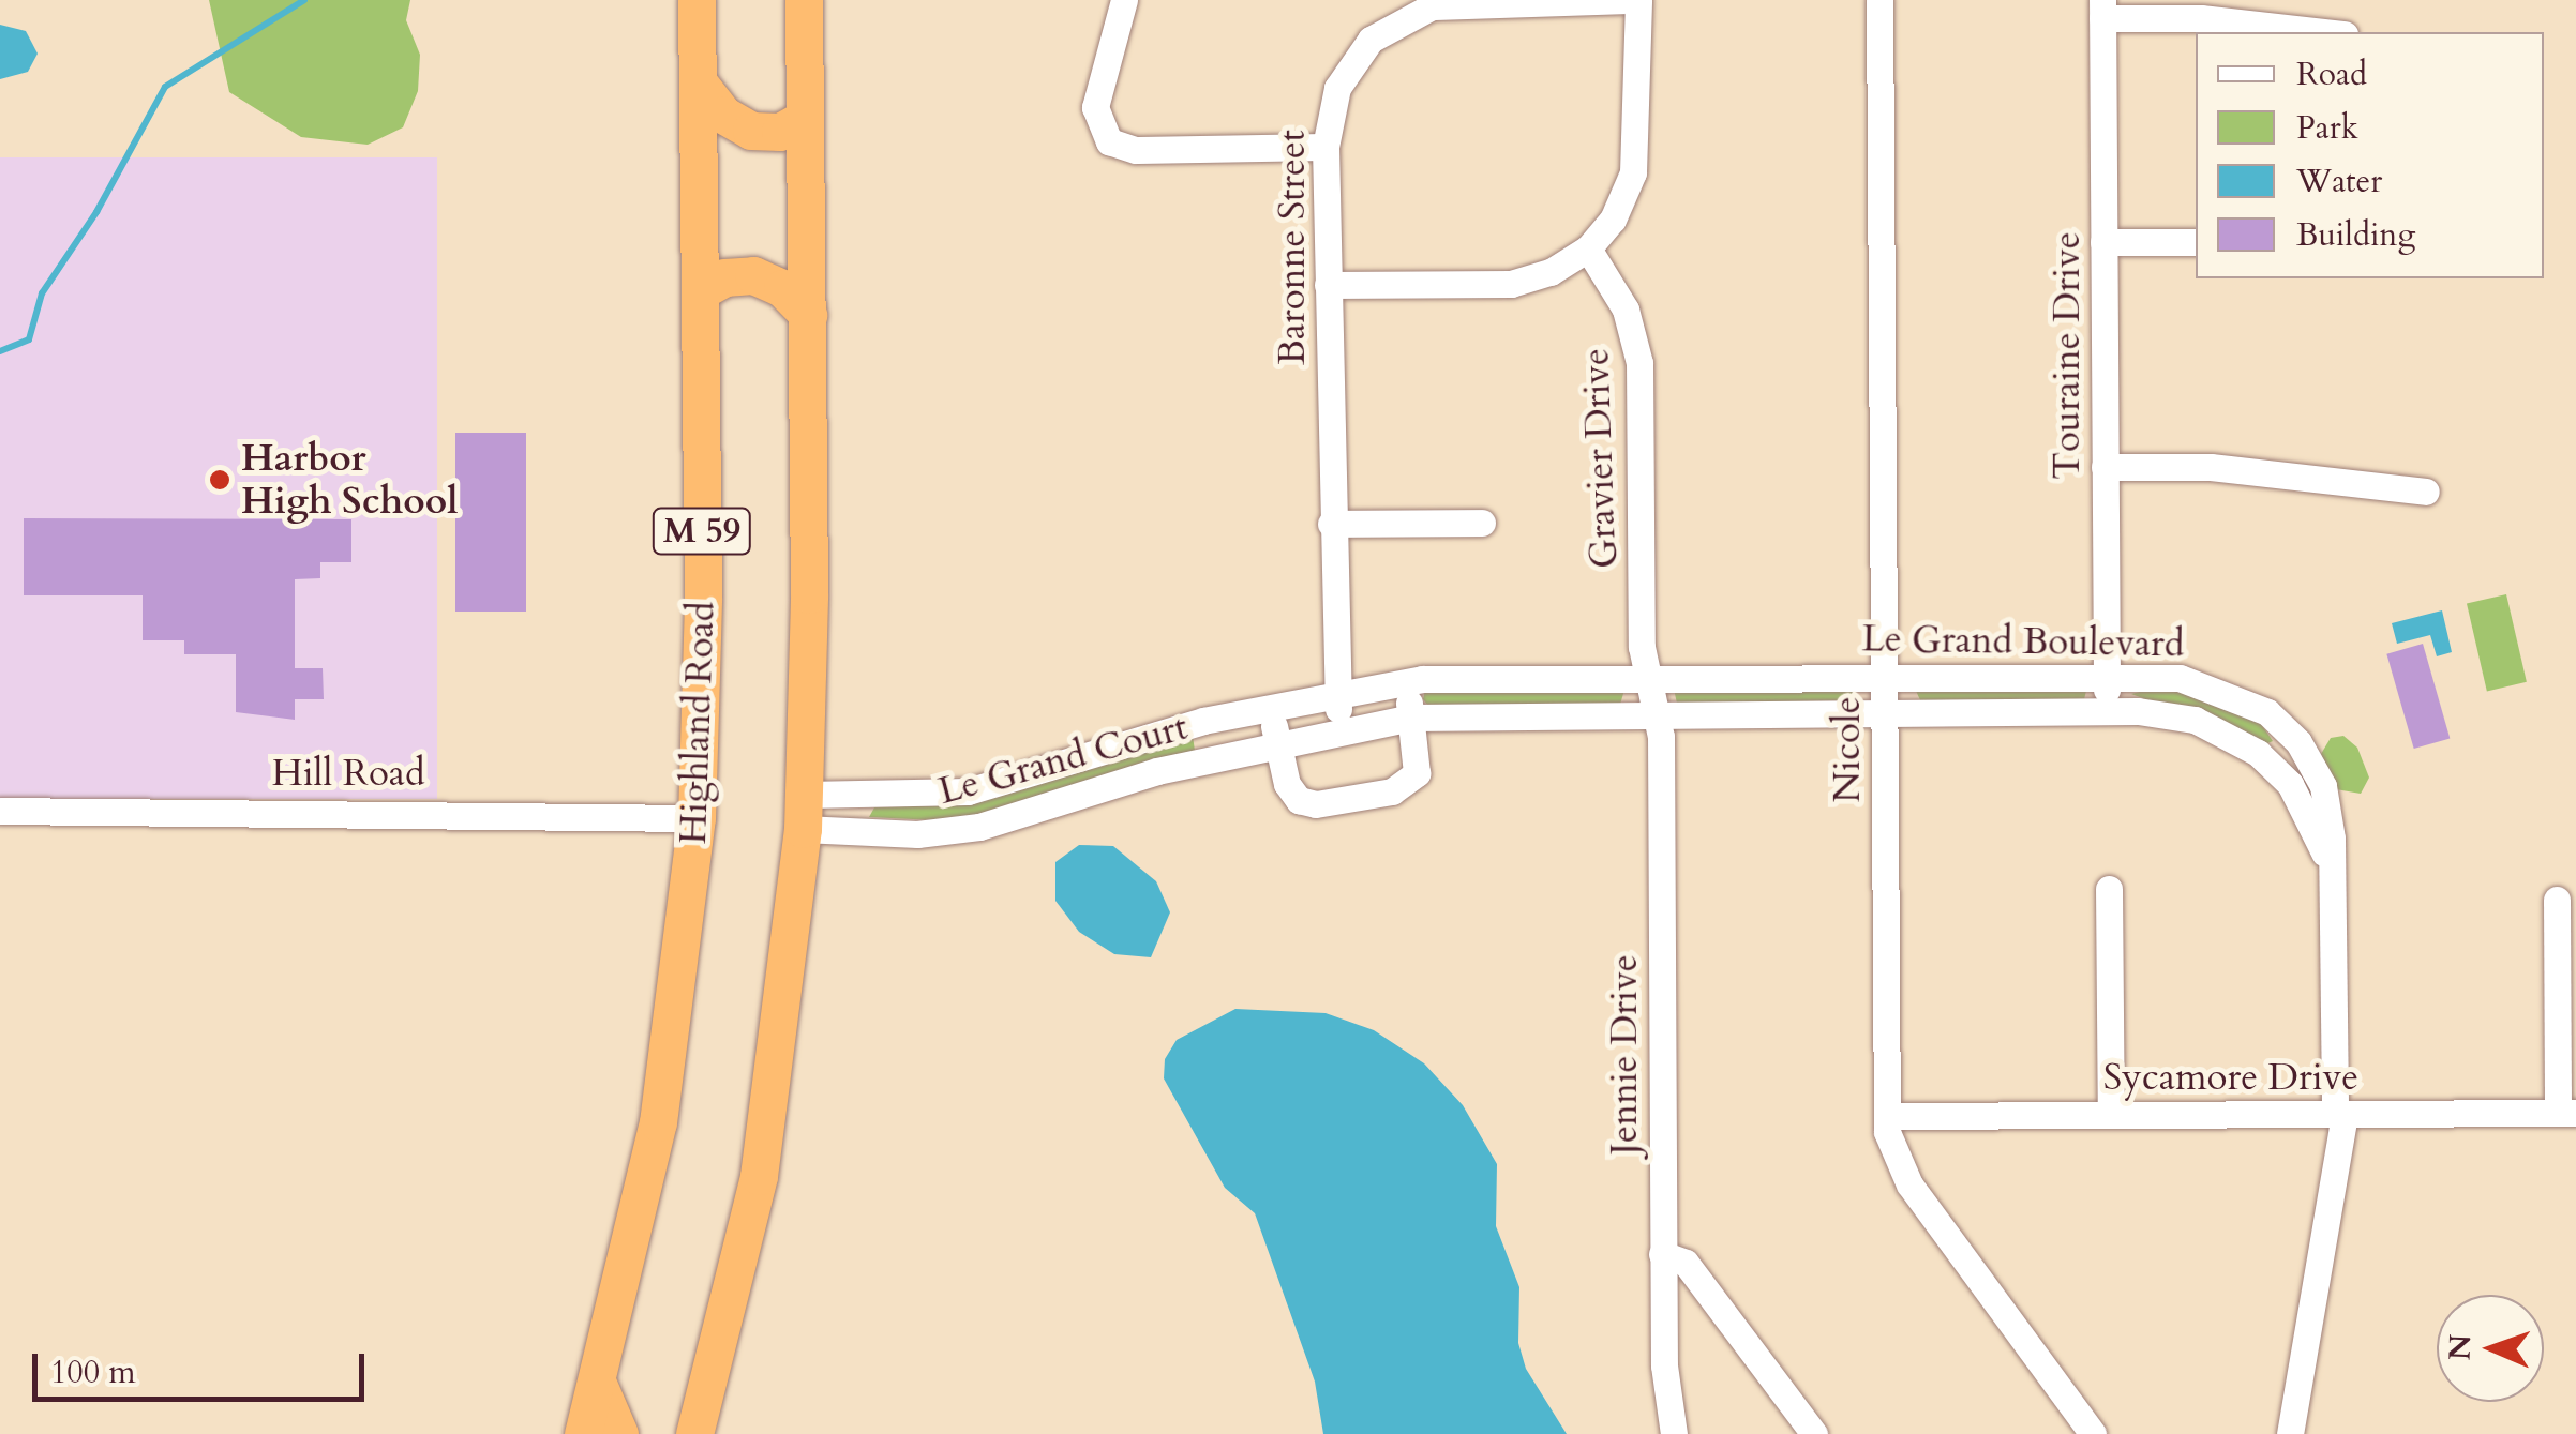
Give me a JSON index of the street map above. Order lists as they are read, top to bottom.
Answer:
{
  "streets": {
    "highway": ["M 59", "Highland Road"],
    "street": [
      "Baronne Street",
      "Touraine Drive",
      "Gravier Drive",
      "Le Grand Boulevard",
      "Nicole",
      "Le Grand Court",
      "Hill Road",
      "Jennie Drive",
      "Sycamore Drive"
    ]
  },
  "crossings": [
    ["Baronne Street", "Le Grand Court"],
    ["Touraine Drive", "Le Grand Boulevard"],
    ["Gravier Drive", "Le Grand Boulevard"],
    ["Gravier Drive", "Le Grand Court"],
    ["Gravier Drive", "Jennie Drive"],
    ["M 59", "Le Grand Court"],
    ["Le Grand Boulevard", "Nicole"],
    ["Le Grand Boulevard", "Le Grand Court"],
    ["Le Grand Boulevard", "Jennie Drive"],
    ["Le Grand Boulevard", "Sycamore Drive"],
    ["Highland Road", "Hill Road"],
    ["Nicole", "Sycamore Drive"],
    ["Le Grand Court", "Jennie Drive"]
  ],
  "places": ["Harbor High School"],
  "legend": [
    "Road",
    "Park",
    "Water",
    "Building"
  ],
  "scale_bar": "100 m",
  "north": "left"
}
